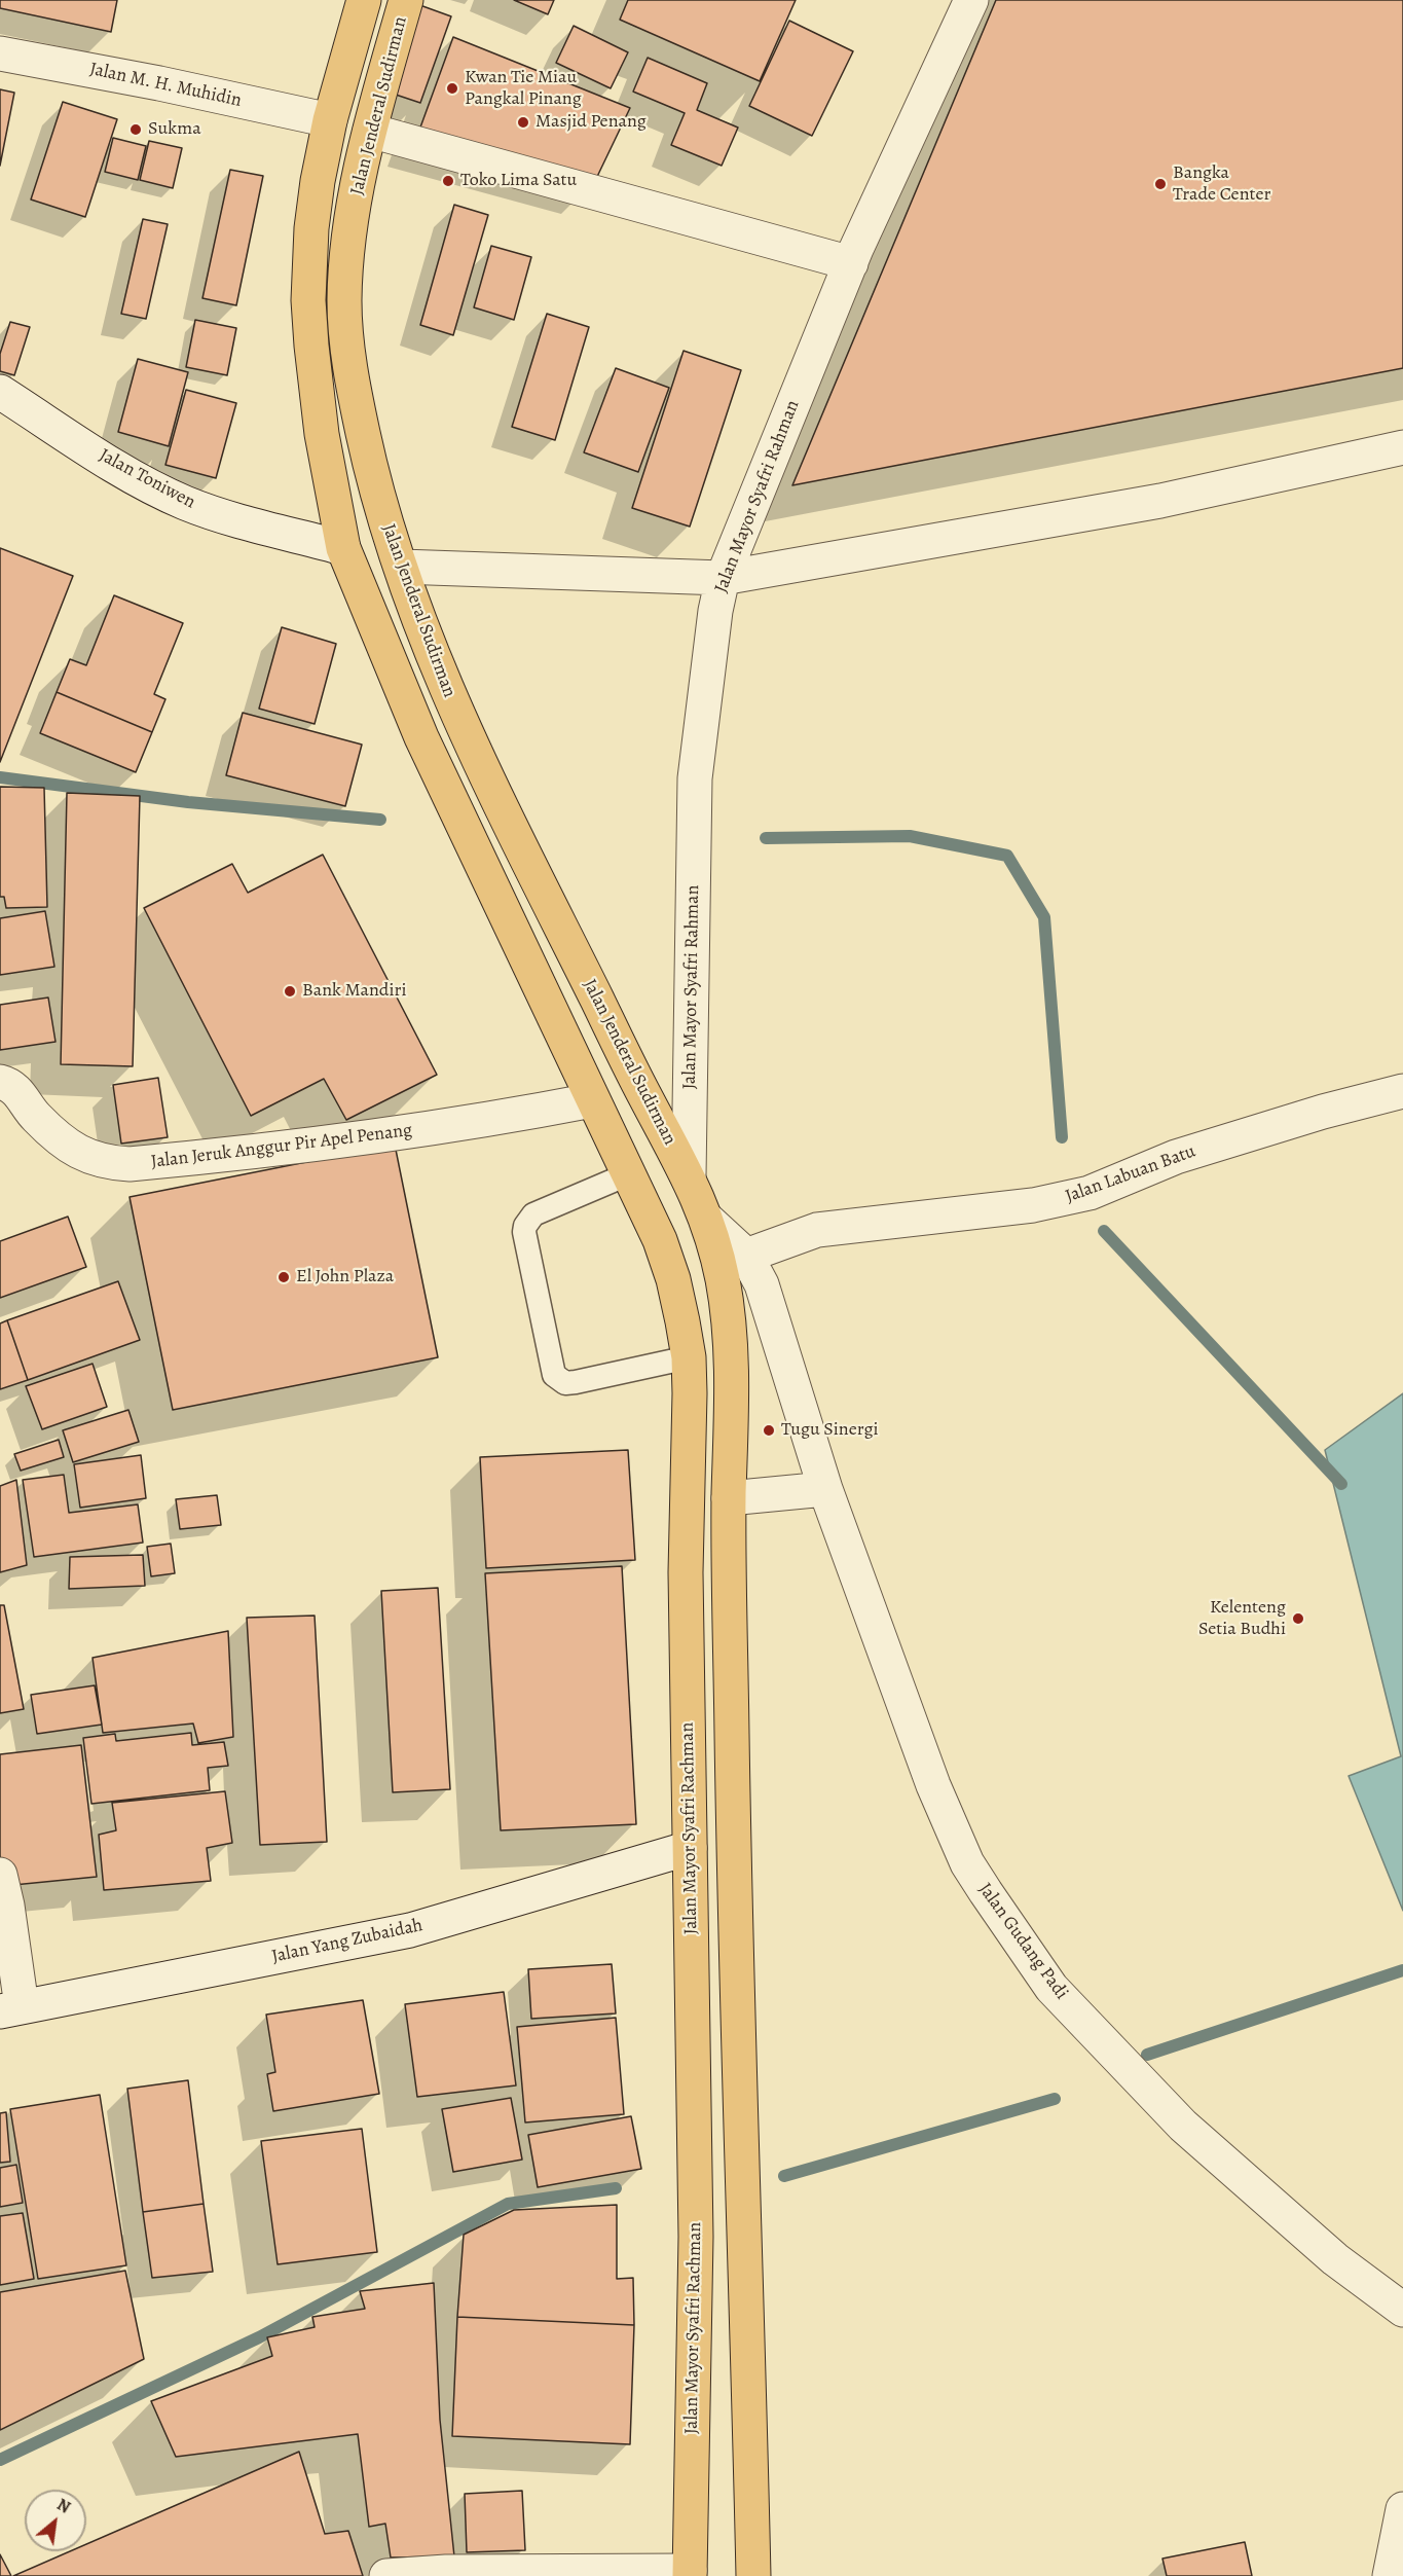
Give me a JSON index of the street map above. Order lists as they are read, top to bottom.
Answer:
{
  "streets": {
    "highway": ["Jalan Jenderal Sudirman", "Jalan Mayor Syafri Rachman"],
    "street": [
      "Jalan M. H. Muhidin",
      "Jalan Toniwen",
      "Jalan Mayor Syafri Rahman",
      "Jalan Jeruk Anggur Pir Apel Penang",
      "Jalan Labuan Batu",
      "Jalan Yang Zubaidah",
      "Jalan Gudang Padi"
    ]
  },
  "crossings": [
    ["Jalan Jenderal Sudirman", "Jalan Mayor Syafri Rahman"],
    ["Jalan Jeruk Anggur Pir Apel Penang", "Jalan Mayor Syafri Rachman"],
    ["Jalan Labuan Batu", "Jalan Gudang Padi"],
    ["Jalan Mayor Syafri Rachman", "Jalan Yang Zubaidah"]
  ],
  "places": [
    "Kwan Tie Miau Pangkal Pinang",
    "Masjid Penang",
    "Sukma",
    "Toko Lima Satu",
    "Bangka Trade Center",
    "Bank Mandiri",
    "El John Plaza",
    "Tugu Sinergi",
    "Kelenteng Setia Budhi"
  ],
  "north": "top right"
}
